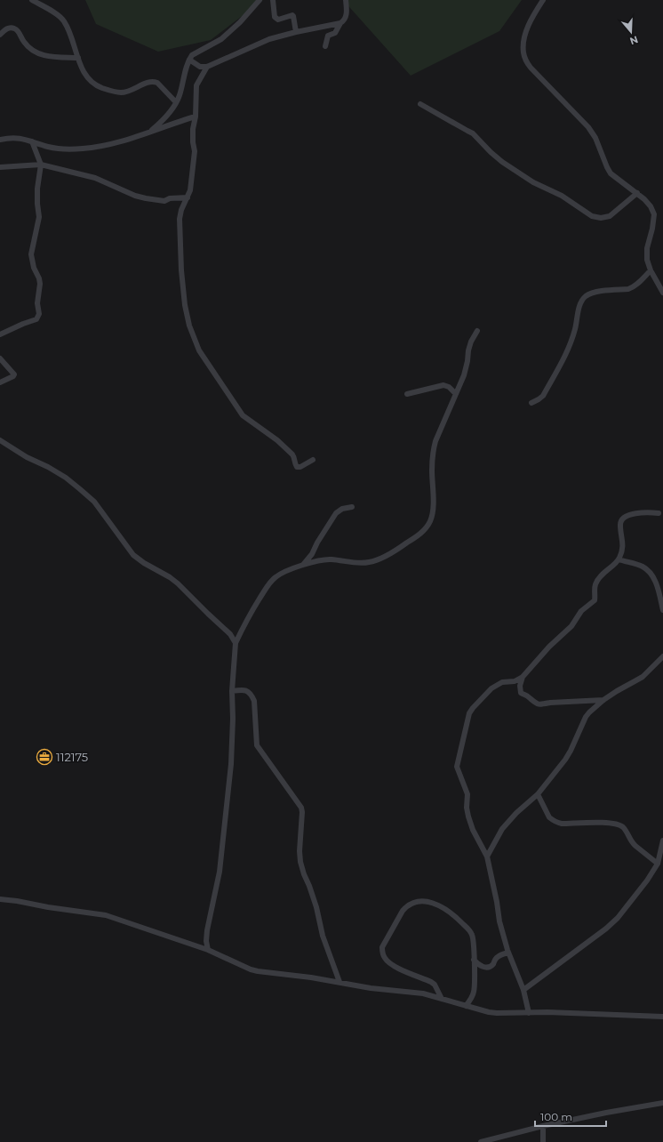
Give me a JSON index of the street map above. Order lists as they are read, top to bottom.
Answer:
{
  "places": {
    "office": ["112175"]
  },
  "scale_bar": "100 m",
  "north": "bottom"
}
